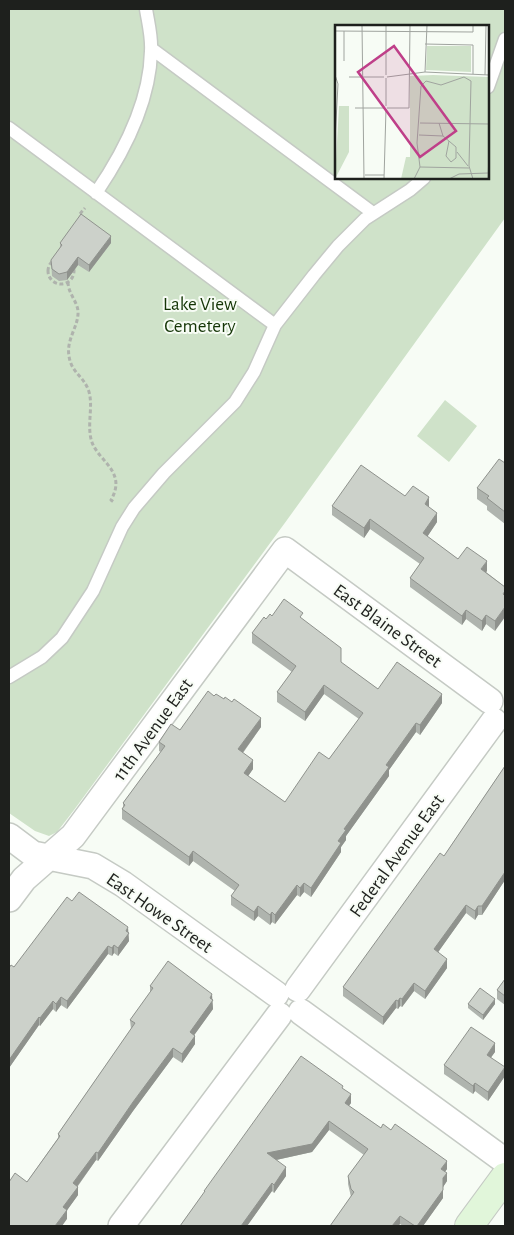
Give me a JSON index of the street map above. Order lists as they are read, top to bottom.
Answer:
{
  "streets": {
    "street": [
      "East Blaine Street",
      "11th Avenue East",
      "Federal Avenue East",
      "East Howe Street"
    ]
  },
  "crossings": [
    ["East Blaine Street", "11th Avenue East"],
    ["East Blaine Street", "Federal Avenue East"],
    ["11th Avenue East", "East Howe Street"],
    ["Federal Avenue East", "East Howe Street"]
  ],
  "parks": ["Lake View Cemetery"]
}
